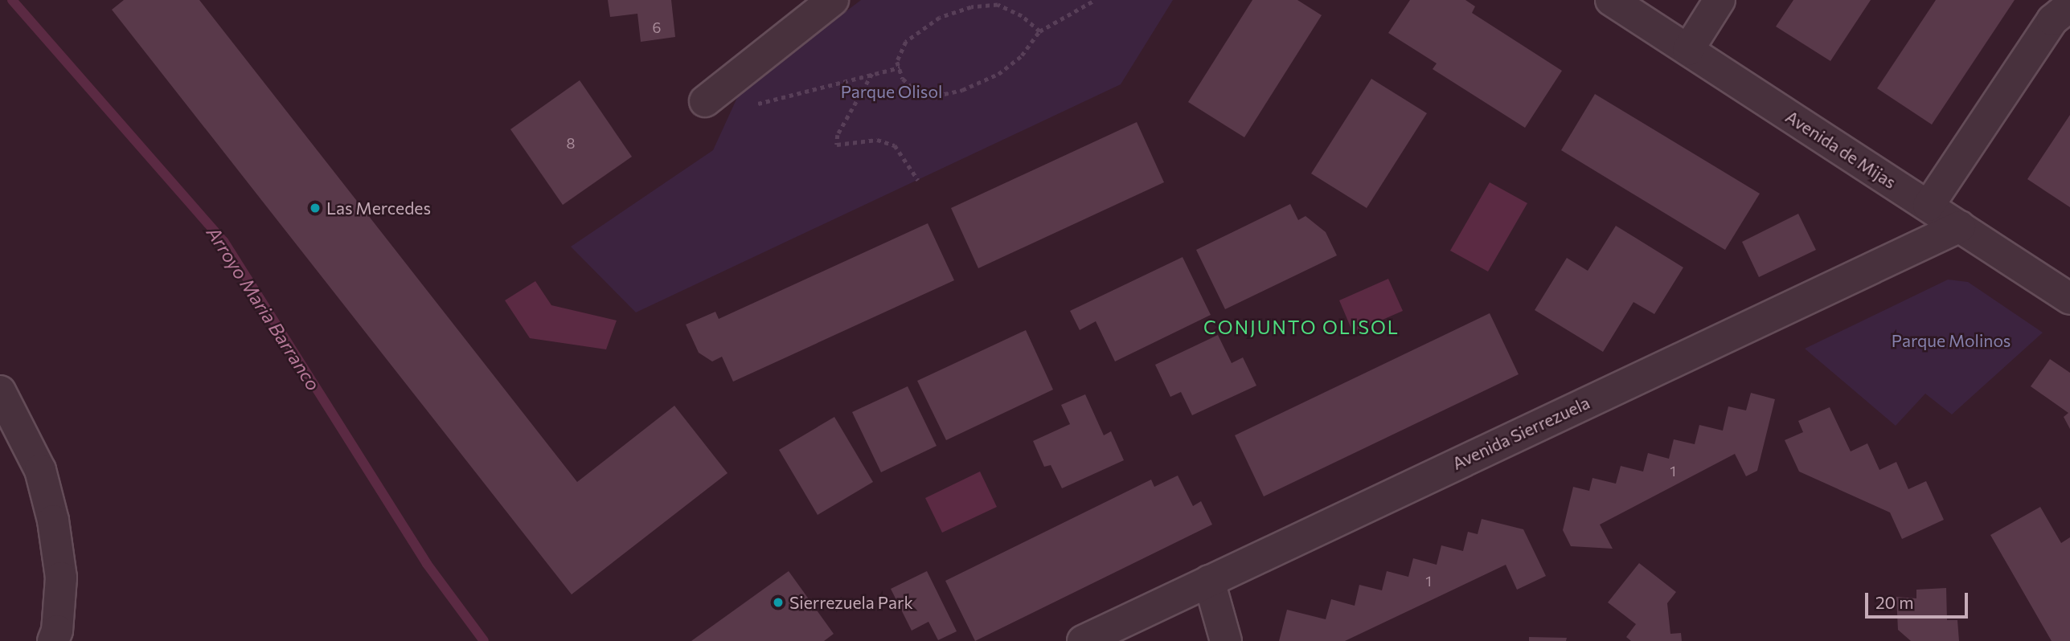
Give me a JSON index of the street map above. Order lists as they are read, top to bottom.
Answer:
{
  "streets": {
    "street": ["Avenida de Mijas", "Avenida Sierrezuela"]
  },
  "crossings": [
    ["Avenida de Mijas", "Avenida Sierrezuela"]
  ],
  "districts": ["CONJUNTO OLISOL"],
  "water": ["Arroyo Maria Barranco"],
  "parks": ["Parque Olisol", "Parque Molinos"],
  "places": ["Las Mercedes", "Sierrezuela Park"],
  "house_numbers": [
    "6",
    "8",
    "1",
    "1"
  ],
  "scale_bar": "20 m"
}
